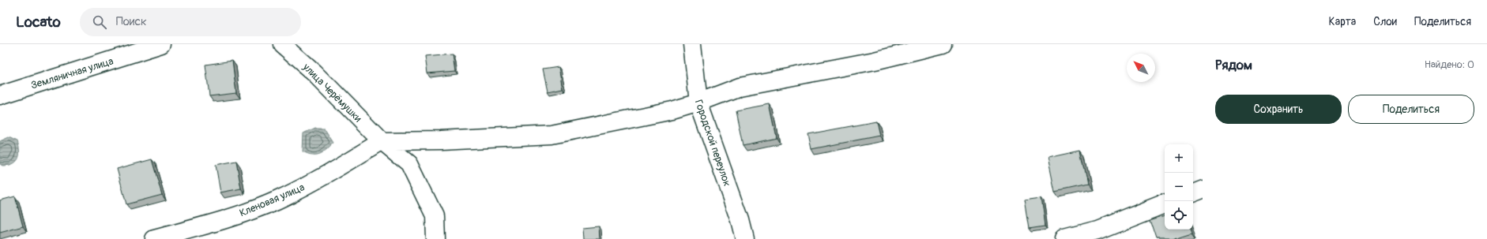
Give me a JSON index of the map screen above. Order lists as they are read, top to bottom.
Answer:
{
  "streets": {
    "street": [
      "Земляничная улица",
      "улица Черёмушки",
      "Городской переулок",
      "Кленовая улица"
    ]
  },
  "crossings": [
    ["улица Черёмушки", "Кленовая улица"]
  ],
  "north": "top left",
  "page": {
    "header": "Locato",
    "search": "Поиск",
    "nav": ["Карта", "Слои", "Поделиться"],
    "heading": ["Рядом", "Найдено: 0"],
    "buttons": ["Сохранить", "Поделиться"],
    "map_buttons": ["+", "−"]
  }
}
